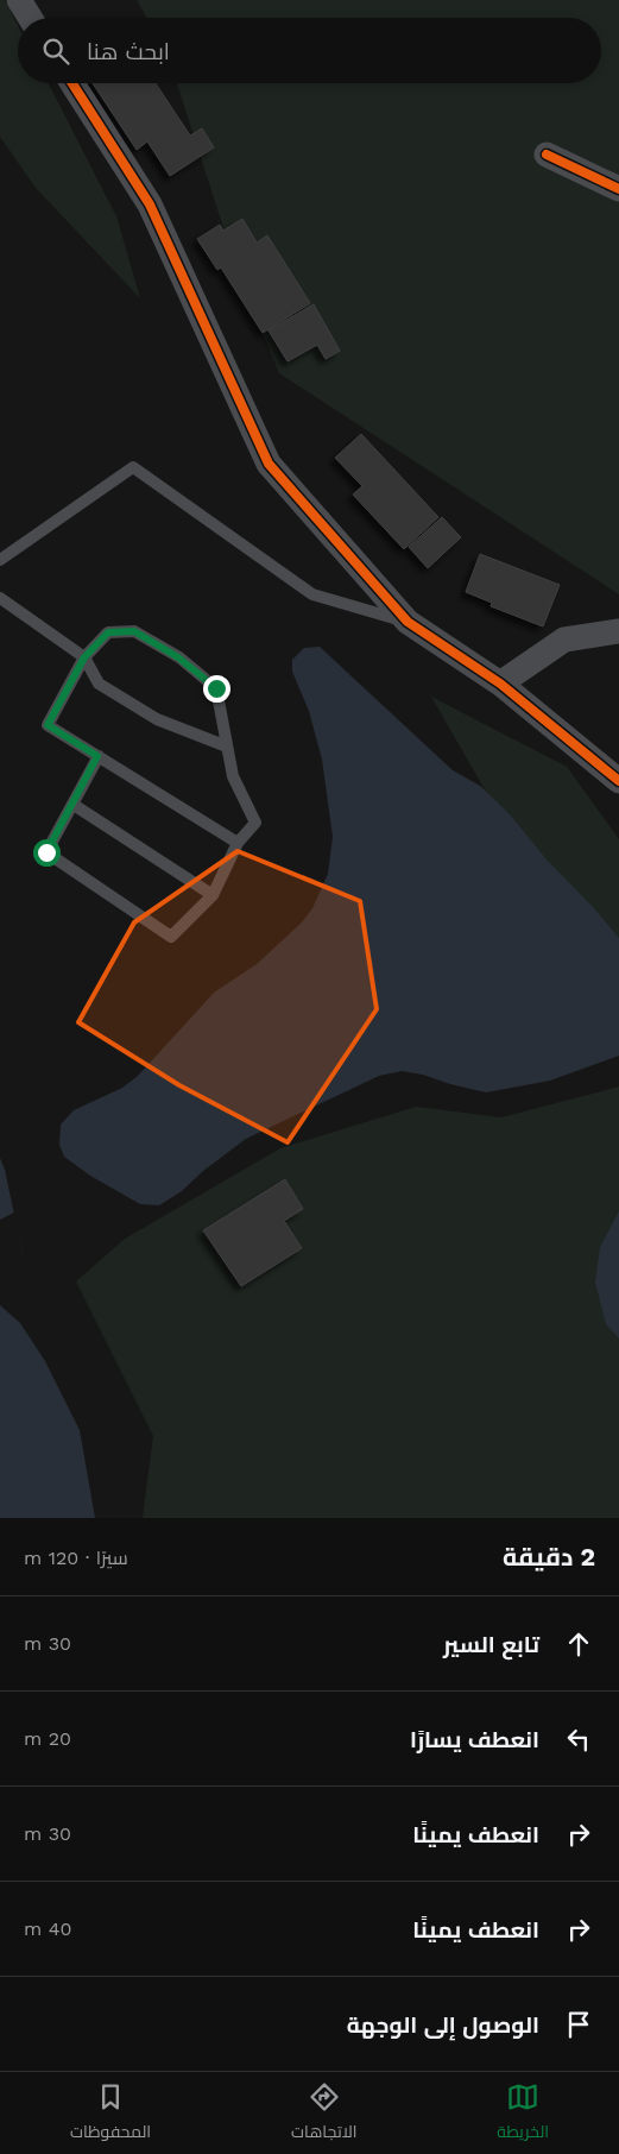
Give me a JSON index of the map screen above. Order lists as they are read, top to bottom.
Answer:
{
  "page": {
    "search": "ابحث هنا",
    "heading": ["2 دقيقة", "سيرًا · 120 m"],
    "list": [
      ["تابع السير", "30 m"],
      ["انعطف يسارًا", "20 m"],
      ["انعطف يمينًا", "30 m"],
      ["انعطف يمينًا", "40 m"],
      "الوصول إلى الوجهة"
    ],
    "nav": ["الخريطة", "الاتجاهات", "المحفوظات"]
  }
}
